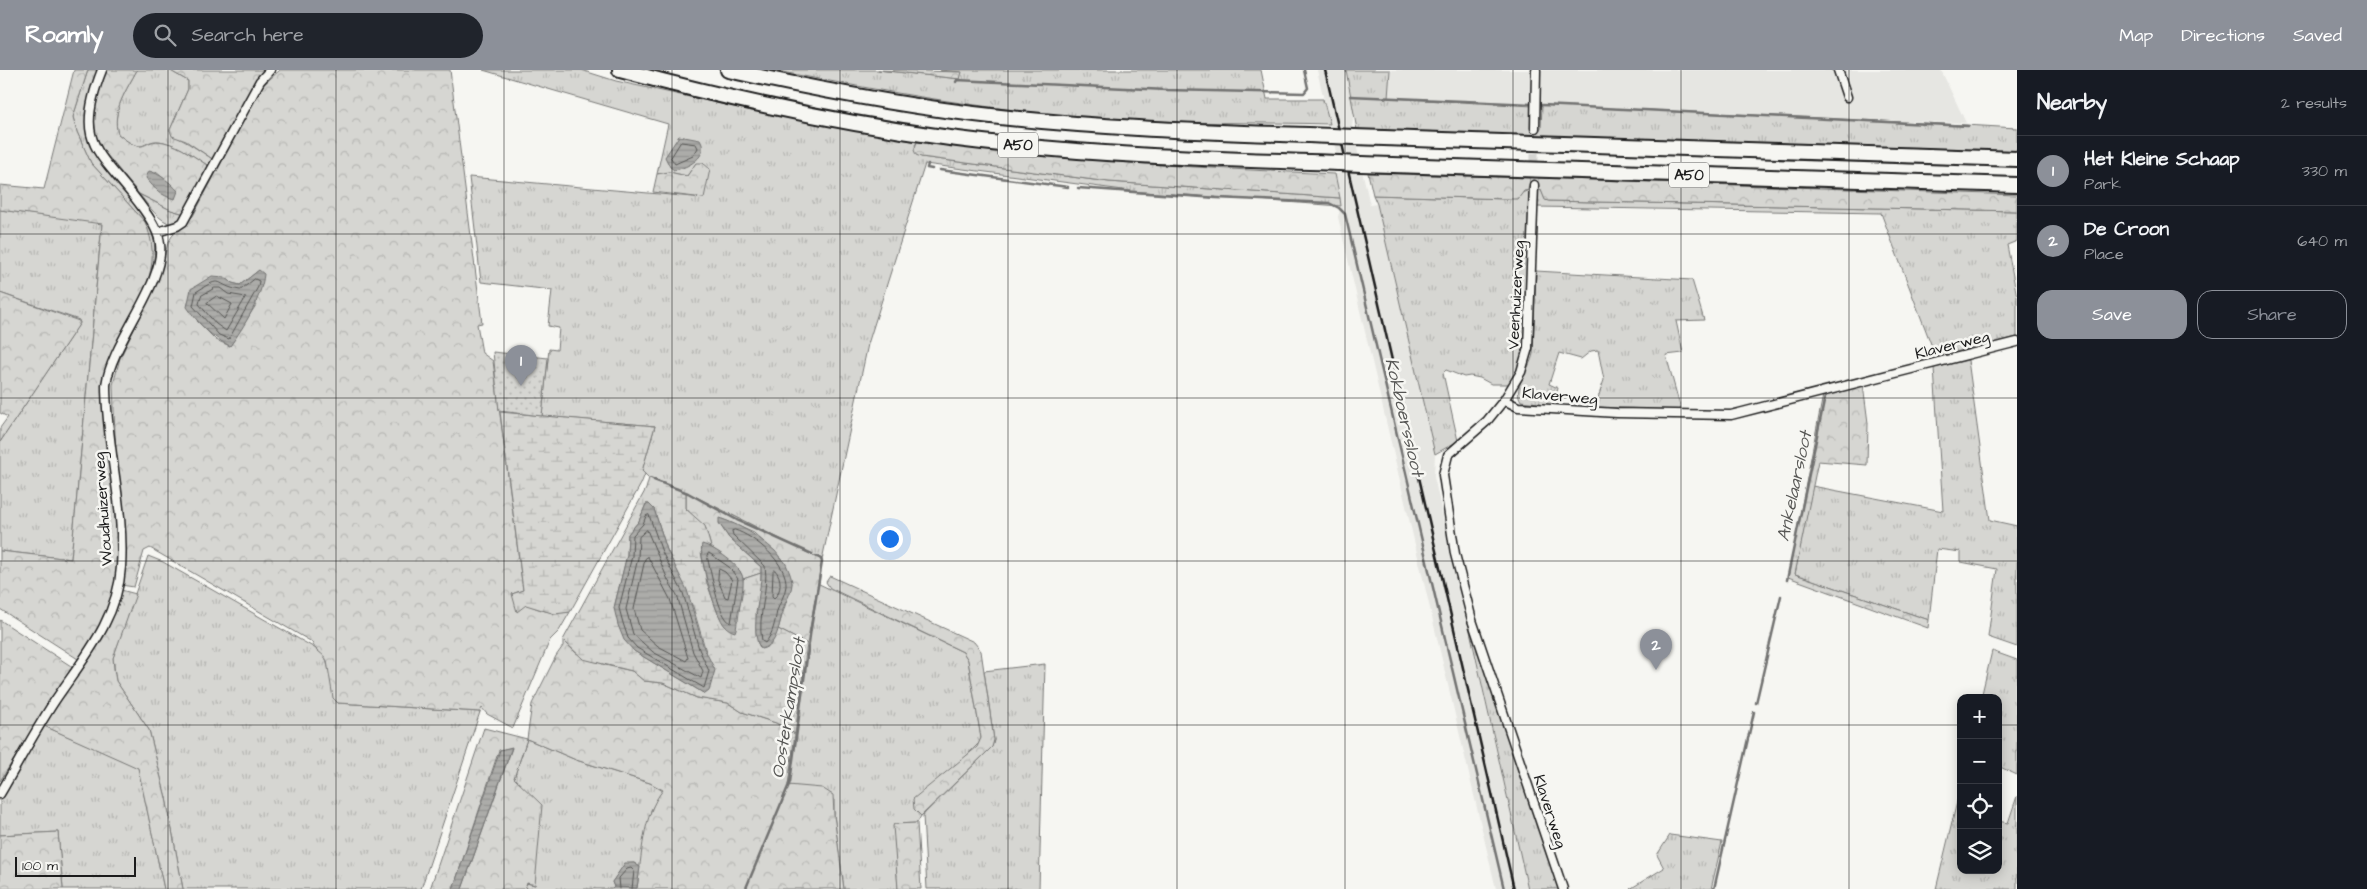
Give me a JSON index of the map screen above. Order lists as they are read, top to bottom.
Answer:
{
  "streets": {
    "highway": ["A50"],
    "street": ["Veenhuizerweg", "Klaverweg", "Woudhuizerweg"]
  },
  "crossings": [
    ["Veenhuizerweg", "Klaverweg"]
  ],
  "water": ["Kokboerssloot", "Ankelaarsloot", "Oosterkampsloot"],
  "scale_bar": "100 m",
  "page": {
    "header": "Roamly",
    "search": "Search here",
    "nav": ["Map", "Directions", "Saved"],
    "heading": ["Nearby", "2 results"],
    "list": [
      {
        "mark": "1",
        "name": "Het Kleine Schaap",
        "note": "Park",
        "value": "330 m"
      },
      {
        "mark": "2",
        "name": "De Croon",
        "note": "Place",
        "value": "640 m"
      }
    ],
    "buttons": ["Save", "Share"],
    "pins": ["1", "2"],
    "map_buttons": ["+", "−"],
    "scale": "100 m"
  }
}
